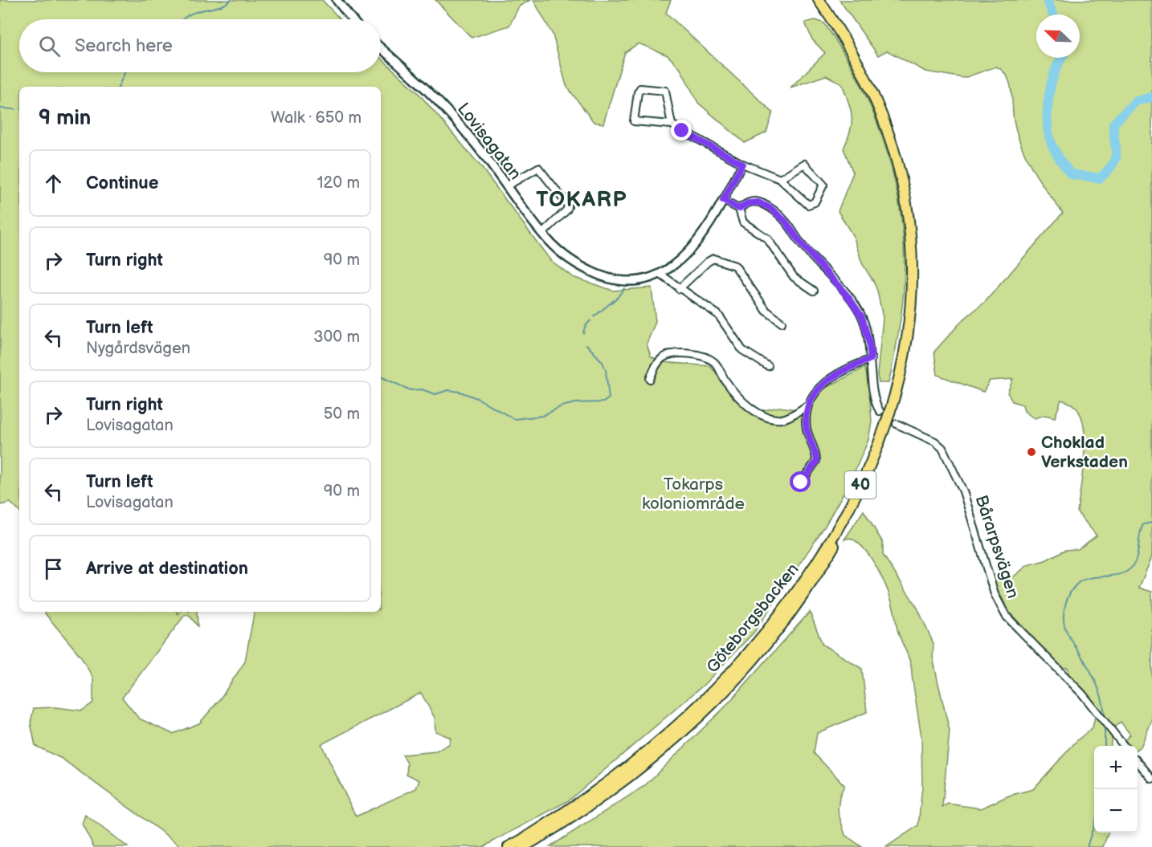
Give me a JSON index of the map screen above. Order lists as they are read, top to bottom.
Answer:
{
  "streets": {
    "highway": ["40", "Göteborgsbacken"],
    "street": ["Lovisagatan", "Bårarpsvägen"]
  },
  "districts": ["TOKARP"],
  "parks": ["Tokarps koloniområde"],
  "places": ["Choklad Verkstaden"],
  "north": "top left",
  "page": {
    "search": "Search here",
    "heading": ["9 min", "Walk · 650 m"],
    "list": [
      ["Continue", "120 m"],
      ["Turn right", "90 m"],
      ["Turn left", "Nygårdsvägen", "300 m"],
      ["Turn right", "Lovisagatan", "50 m"],
      ["Turn left", "Lovisagatan", "90 m"],
      "Arrive at destination"
    ],
    "map_buttons": ["+", "−"]
  }
}
